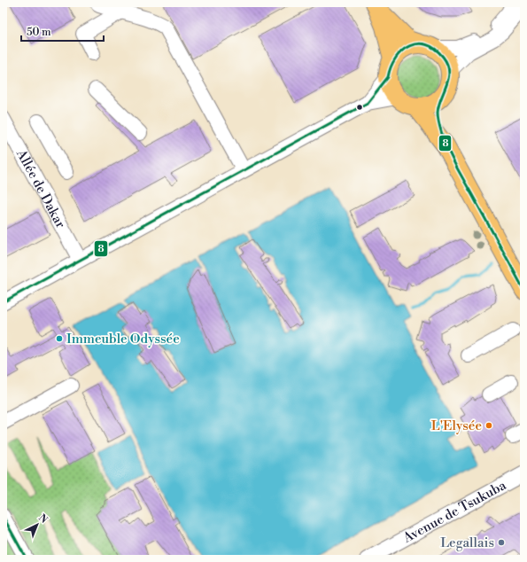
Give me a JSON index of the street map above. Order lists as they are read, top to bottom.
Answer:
{
  "streets": {
    "street": ["Allée de Dakar", "Avenue de Tsukuba"]
  },
  "places": ["Immeuble Odyssée", "L'Elysée", "Legallais"],
  "lines": ["transit line 8"],
  "scale_bar": "50 m",
  "north": "top right"
}
